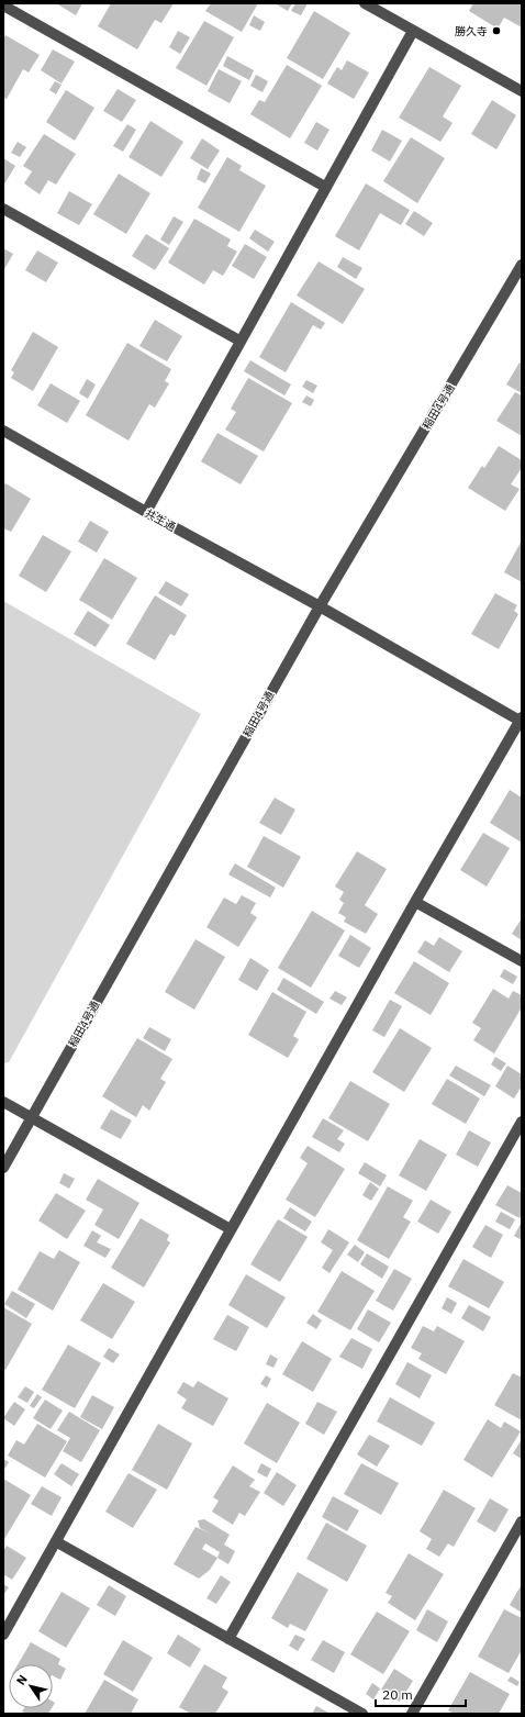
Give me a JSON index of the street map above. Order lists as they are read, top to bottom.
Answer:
{
  "streets": {
    "street": ["稲田4号通", "共生通"]
  },
  "crossings": [
    ["稲田4号通", "共生通"]
  ],
  "places": ["勝久寺"],
  "scale_bar": "20 m",
  "north": "top left"
}
